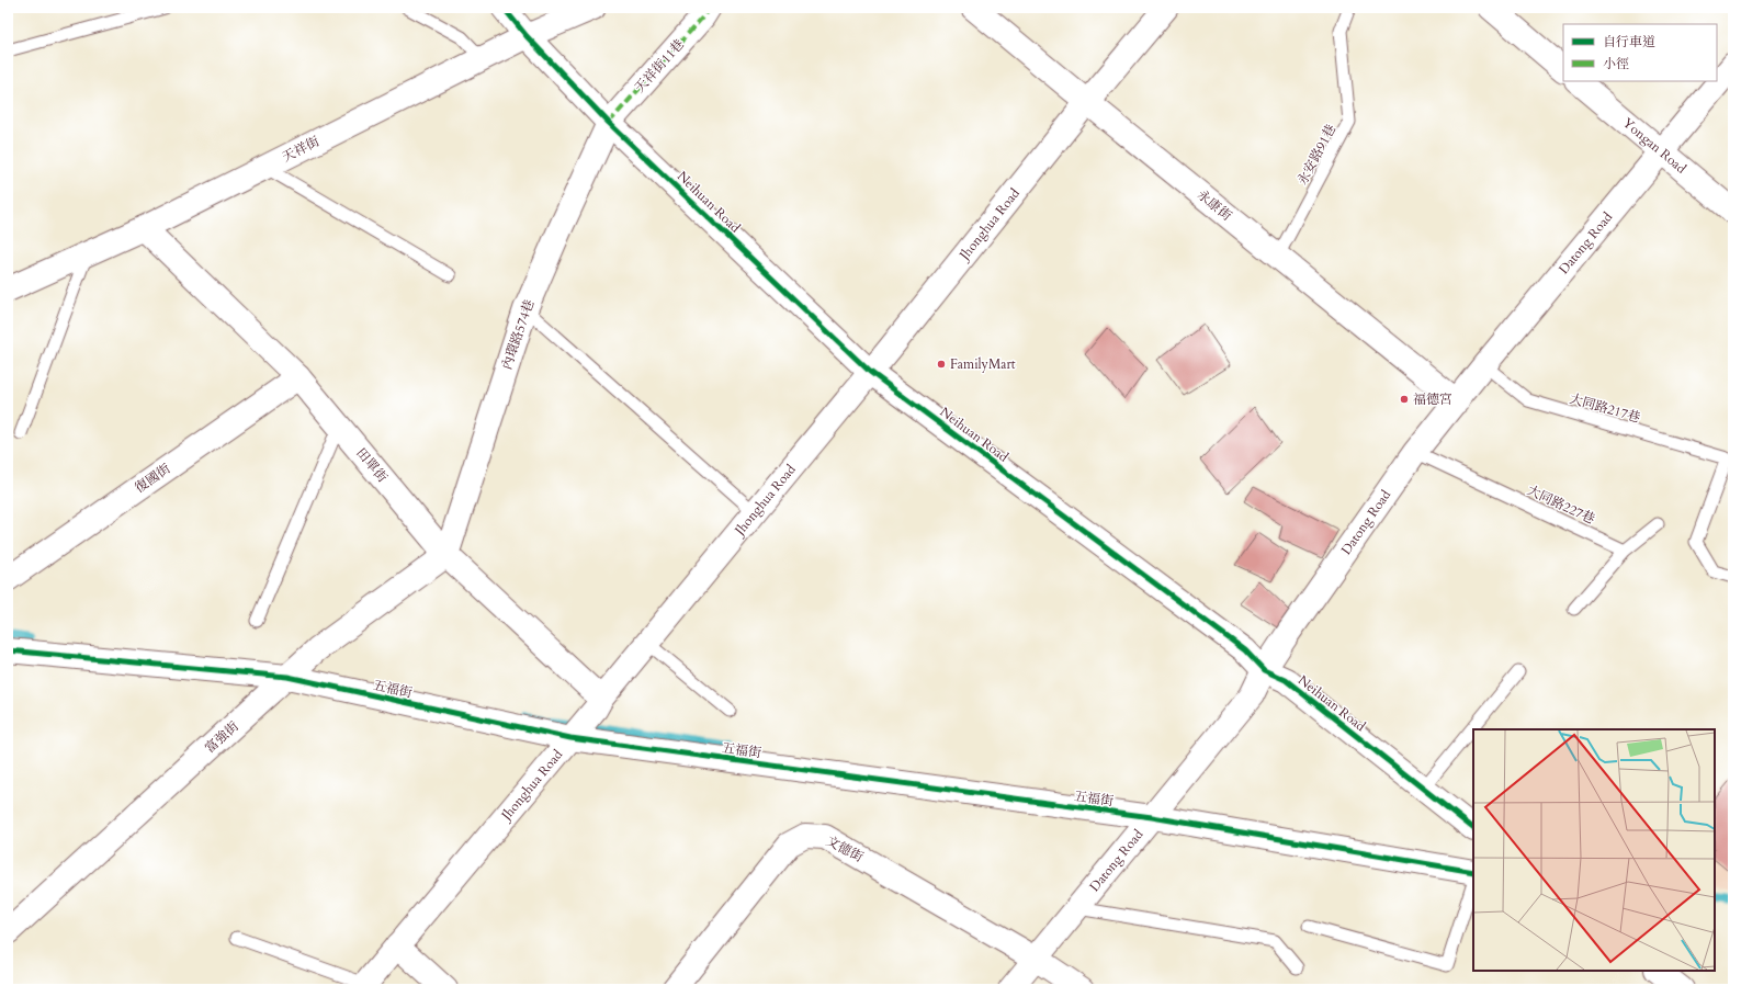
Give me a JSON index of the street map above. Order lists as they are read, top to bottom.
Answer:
{
  "streets": {
    "street": [
      "天祥街11巷",
      "Yongan Road",
      "天祥街",
      "Neihuan Road",
      "永康街",
      "Jhonghua Road",
      "Datong Road",
      "內環路574巷",
      "田單街",
      "復國街",
      "五福街",
      "富強街",
      "文德街"
    ],
    "lane": ["永安路91巷", "大同路217巷", "大同路227巷"]
  },
  "crossings": [
    ["天祥街11巷", "Neihuan Road"],
    ["天祥街11巷", "內環路574巷"],
    ["Yongan Road", "Datong Road"],
    ["天祥街", "Neihuan Road"],
    ["天祥街", "田單街"],
    ["永安路91巷", "永康街"],
    ["Neihuan Road", "Jhonghua Road"],
    ["Neihuan Road", "Datong Road"],
    ["Neihuan Road", "內環路574巷"],
    ["永康街", "Jhonghua Road"],
    ["永康街", "Datong Road"],
    ["Jhonghua Road", "田單街"],
    ["Jhonghua Road", "五福街"],
    ["Datong Road", "大同路217巷"],
    ["Datong Road", "大同路227巷"],
    ["Datong Road", "五福街"],
    ["Datong Road", "文德街"],
    ["內環路574巷", "田單街"],
    ["內環路574巷", "富強街"],
    ["田單街", "復國街"],
    ["田單街", "富強街"],
    ["五福街", "富強街"]
  ],
  "places": ["FamilyMart", "福德宮"],
  "legend": ["自行車道", "小徑"]
}
